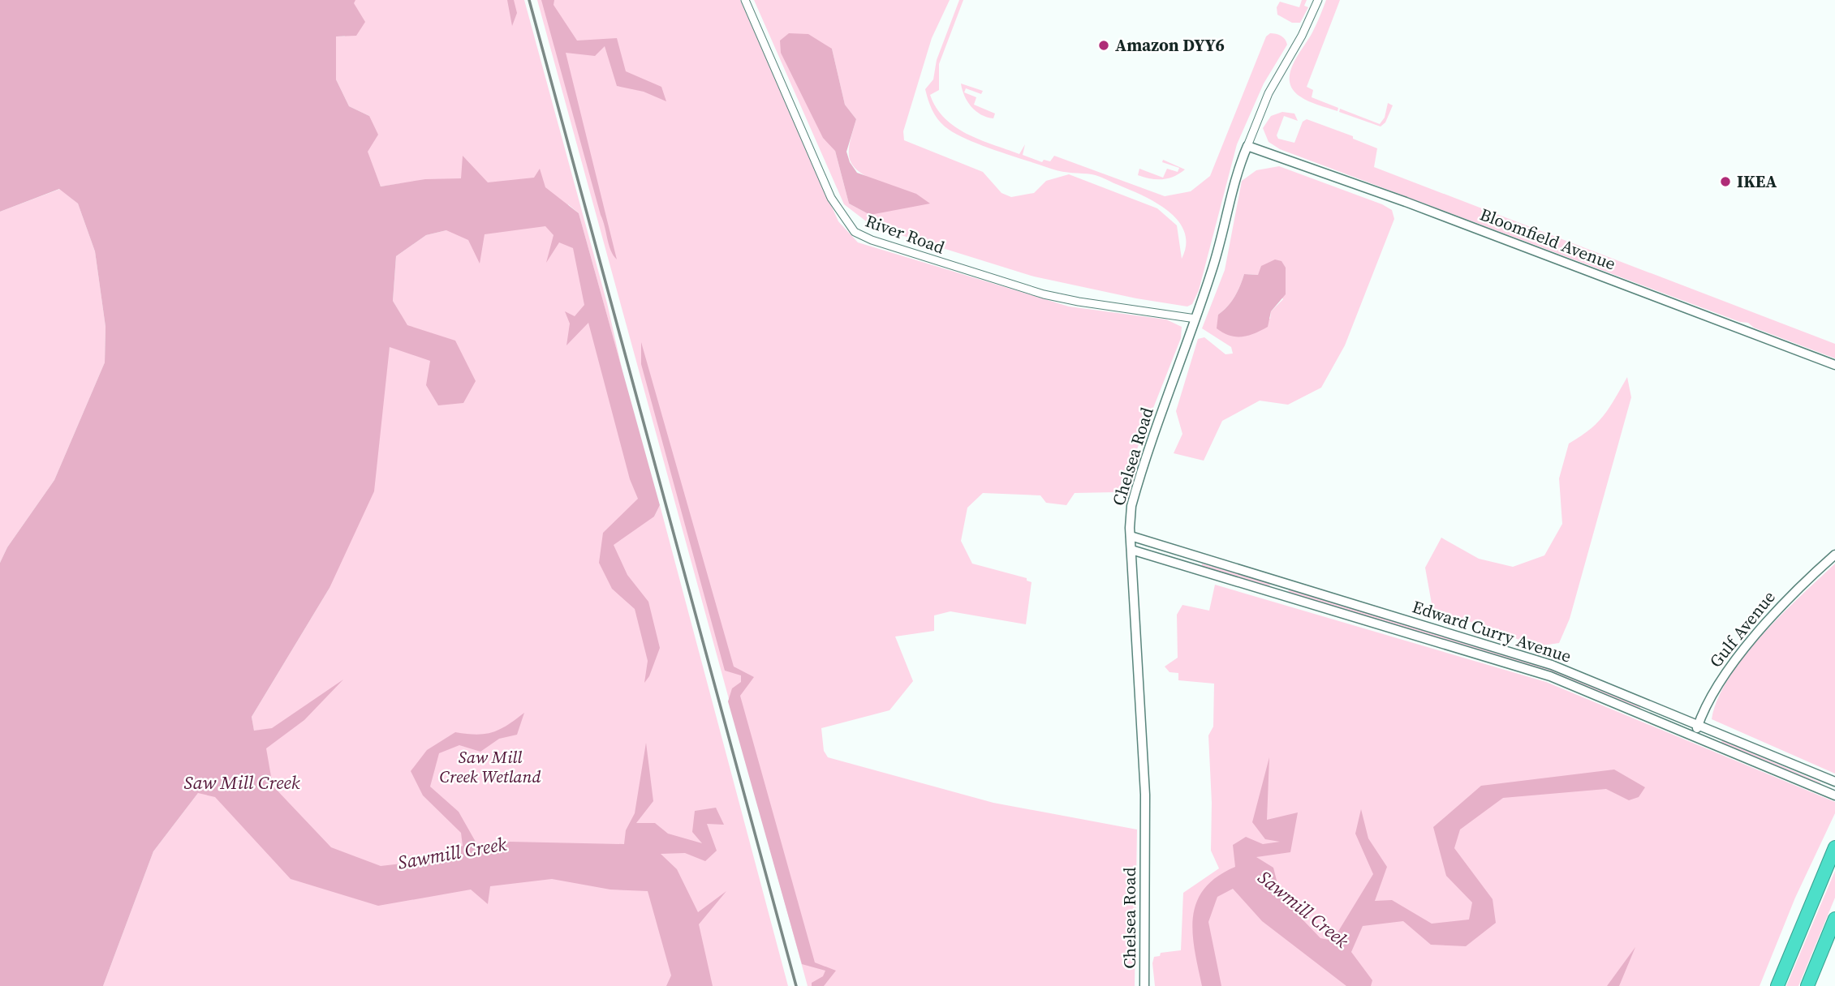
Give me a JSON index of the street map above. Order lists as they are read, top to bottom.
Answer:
{
  "streets": {
    "street": [
      "River Road",
      "Bloomfield Avenue",
      "Chelsea Road",
      "Gulf Avenue",
      "Edward Curry Avenue"
    ]
  },
  "crossings": [
    ["River Road", "Chelsea Road"],
    ["Bloomfield Avenue", "Chelsea Road"],
    ["Chelsea Road", "Edward Curry Avenue"],
    ["Gulf Avenue", "Edward Curry Avenue"]
  ],
  "water": ["Saw Mill Creek", "Sawmill Creek"],
  "parks": ["Saw Mill Creek Wetland"],
  "places": ["Amazon DYY6", "IKEA"]
}
